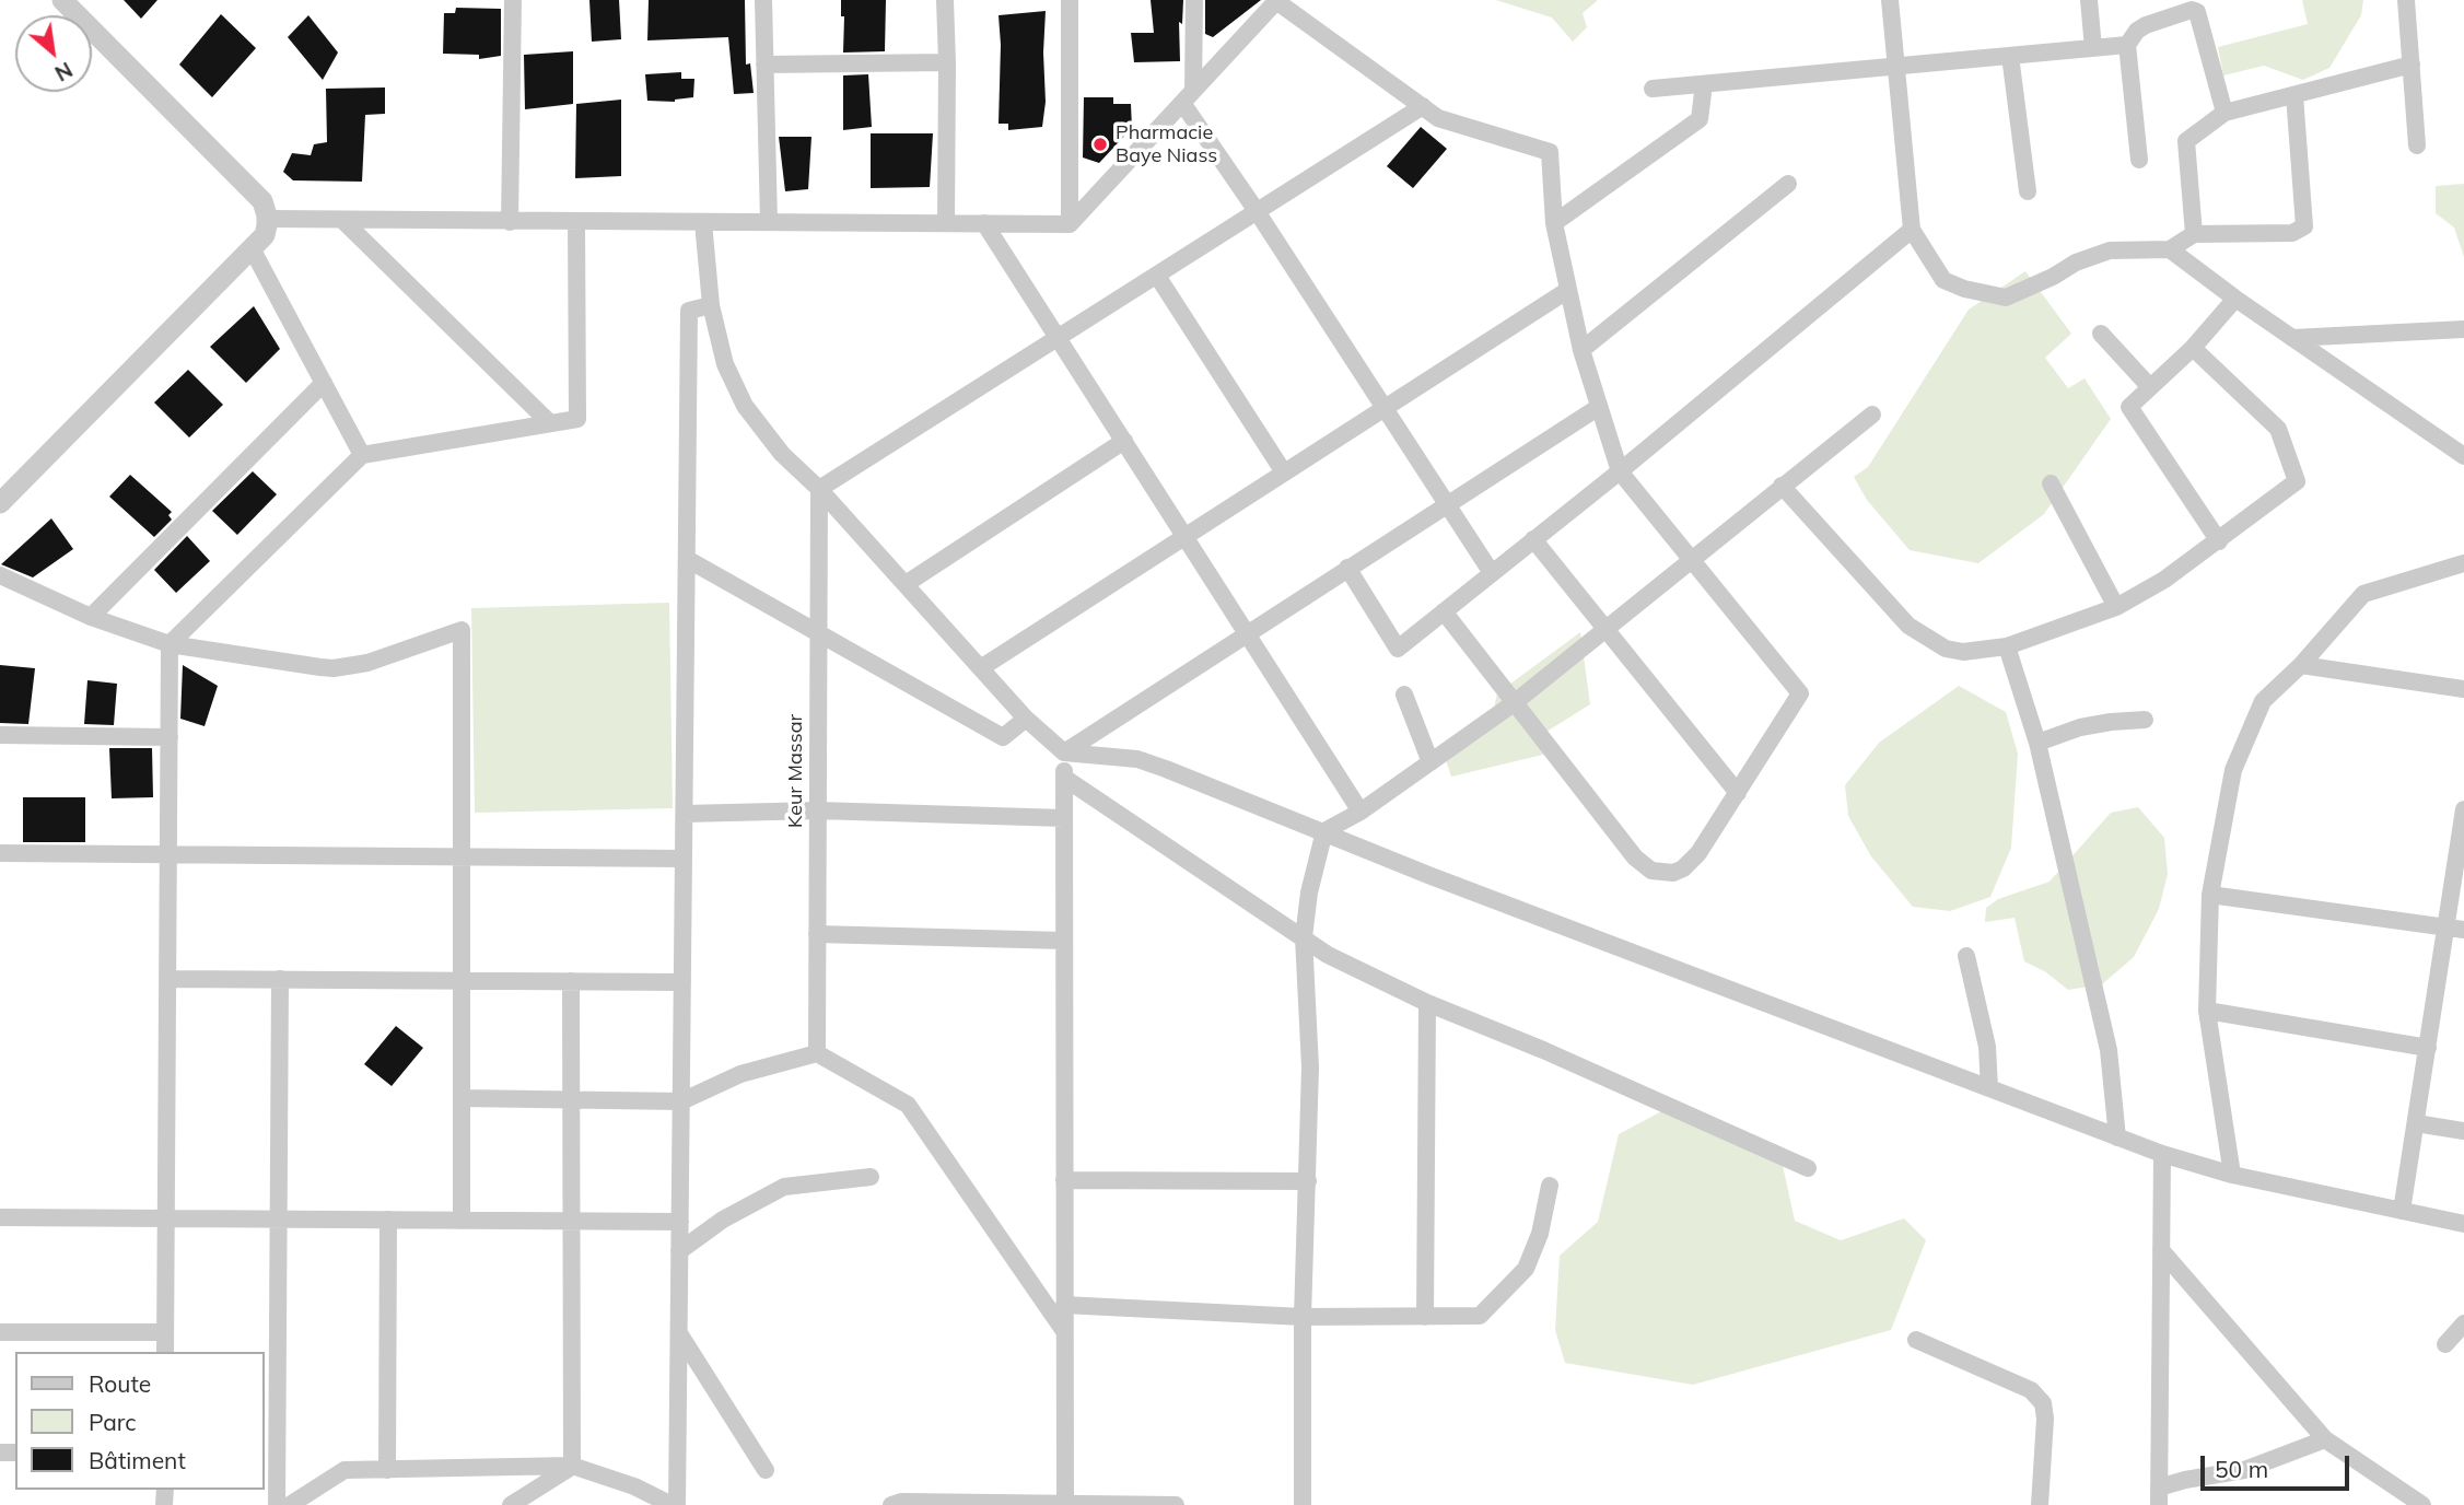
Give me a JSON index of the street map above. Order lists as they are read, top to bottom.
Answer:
{
  "streets": {
    "street": ["Keur Massar"]
  },
  "places": ["Pharmacie Baye Niass"],
  "legend": ["Route", "Parc", "Bâtiment"],
  "scale_bar": "50 m",
  "north": "bottom right"
}
